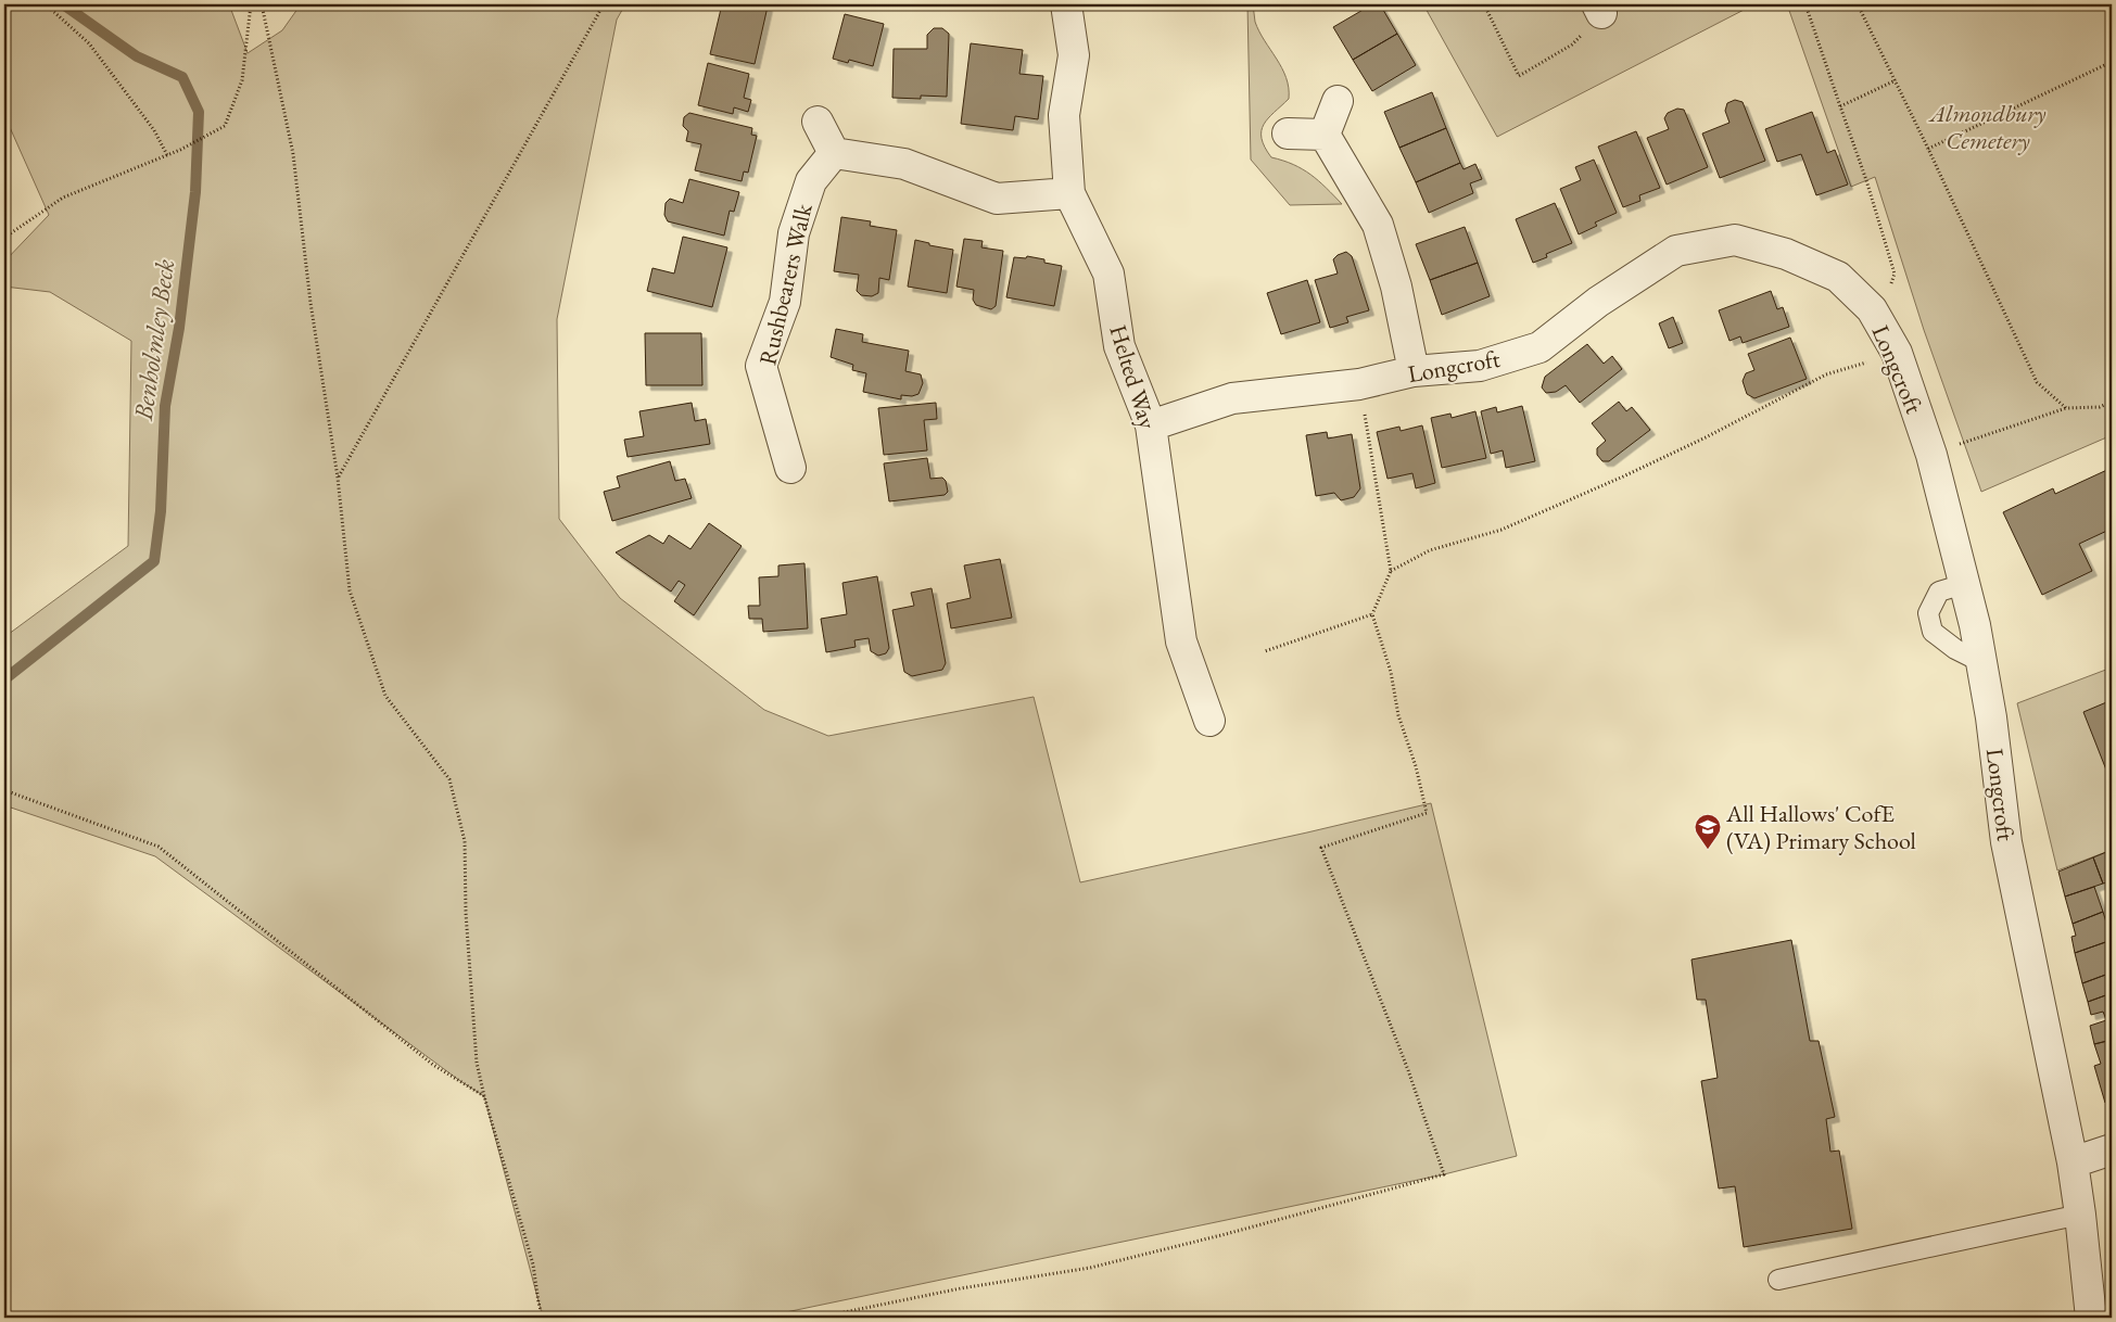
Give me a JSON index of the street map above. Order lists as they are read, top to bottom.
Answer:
{
  "streets": {
    "street": ["Rushbearers Walk", "Longcroft", "Helted Way"]
  },
  "crossings": [
    ["Longcroft", "Helted Way"]
  ],
  "water": ["Benholmley Beck"],
  "parks": ["Almondbury Cemetery"],
  "places": {
    "school or university": ["All Hallows' CofE (VA) Primary School"]
  }
}
